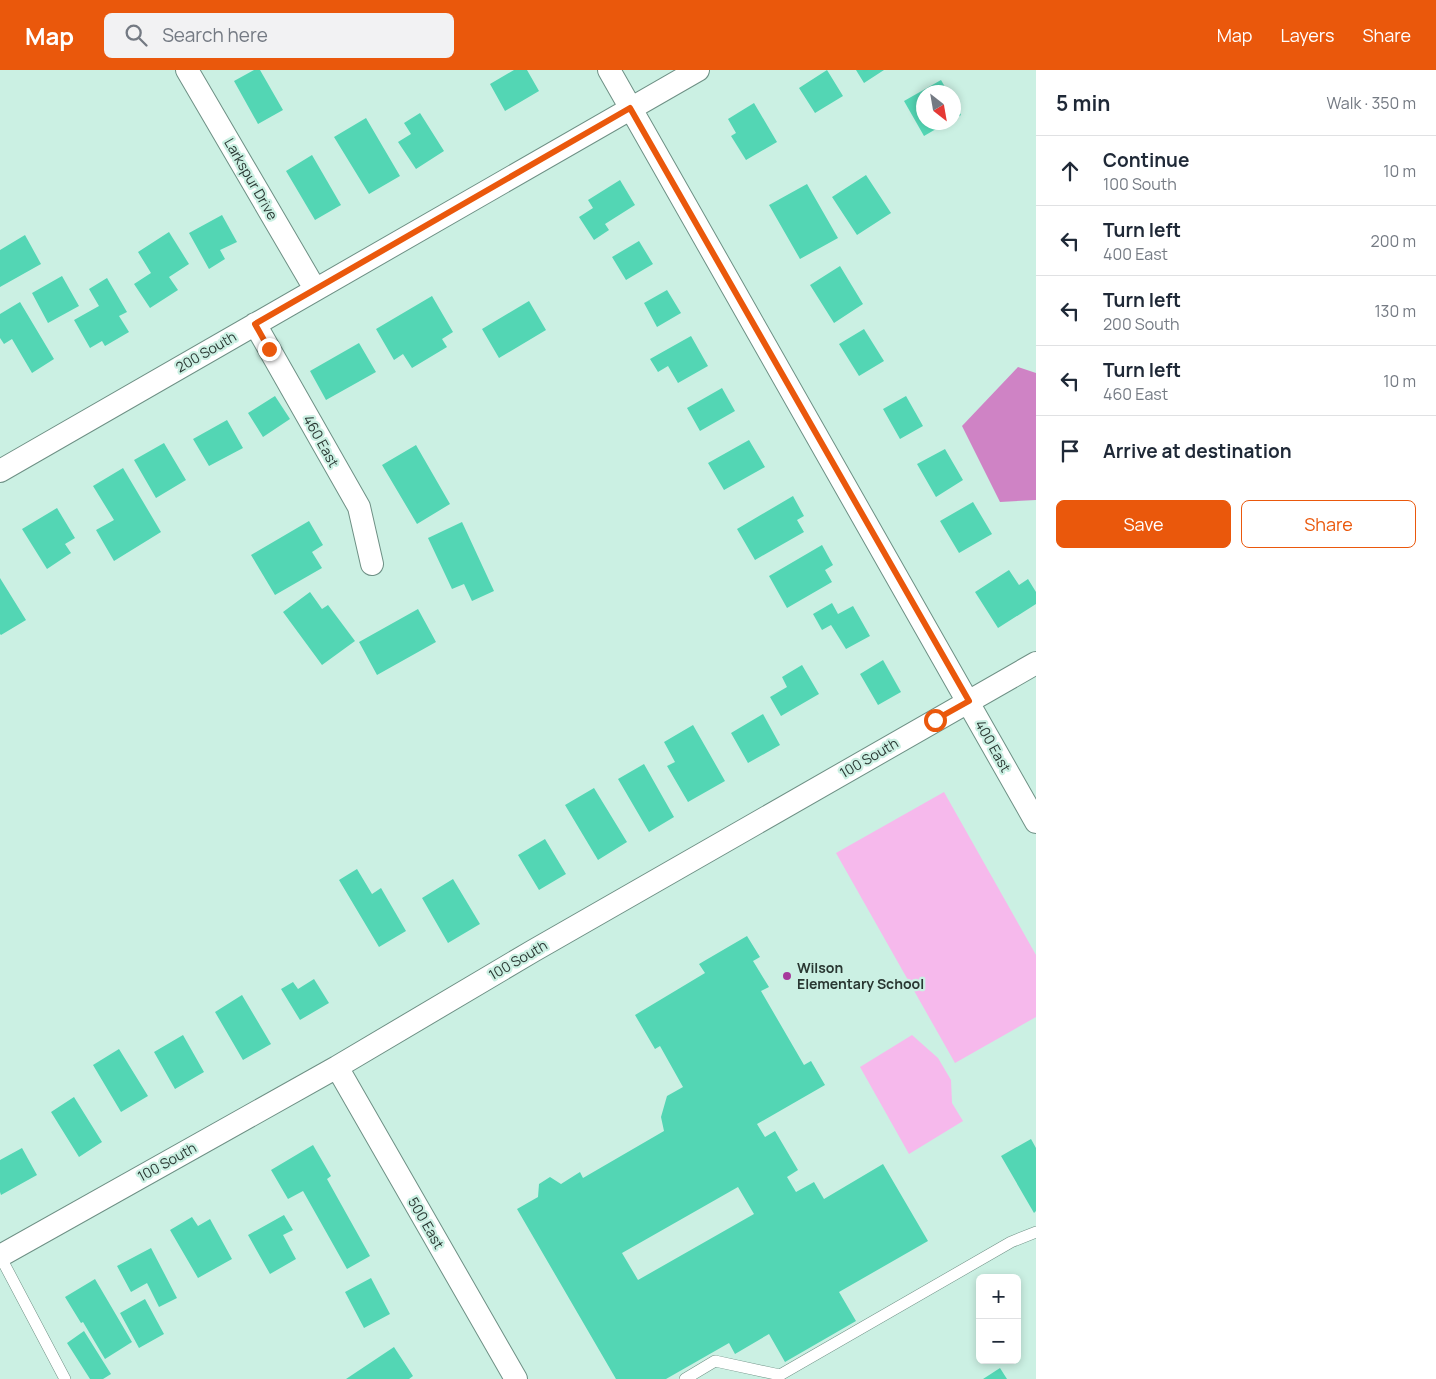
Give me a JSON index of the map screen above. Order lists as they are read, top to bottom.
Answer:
{
  "streets": {
    "street": [
      "Larkspur Drive",
      "200 South",
      "460 East",
      "400 East",
      "100 South",
      "500 East"
    ]
  },
  "crossings": [
    ["Larkspur Drive", "200 South"],
    ["200 South", "460 East"],
    ["200 South", "400 East"],
    ["400 East", "100 South"],
    ["100 South", "500 East"]
  ],
  "places": ["Wilson Elementary School"],
  "north": "bottom right",
  "page": {
    "header": "Map",
    "search": "Search here",
    "nav": ["Map", "Layers", "Share"],
    "heading": ["5 min", "Walk · 350 m"],
    "list": [
      ["Continue", "100 South", "10 m"],
      ["Turn left", "400 East", "200 m"],
      ["Turn left", "200 South", "130 m"],
      ["Turn left", "460 East", "10 m"],
      "Arrive at destination"
    ],
    "buttons": ["Save", "Share"],
    "map_buttons": ["+", "−"]
  }
}
